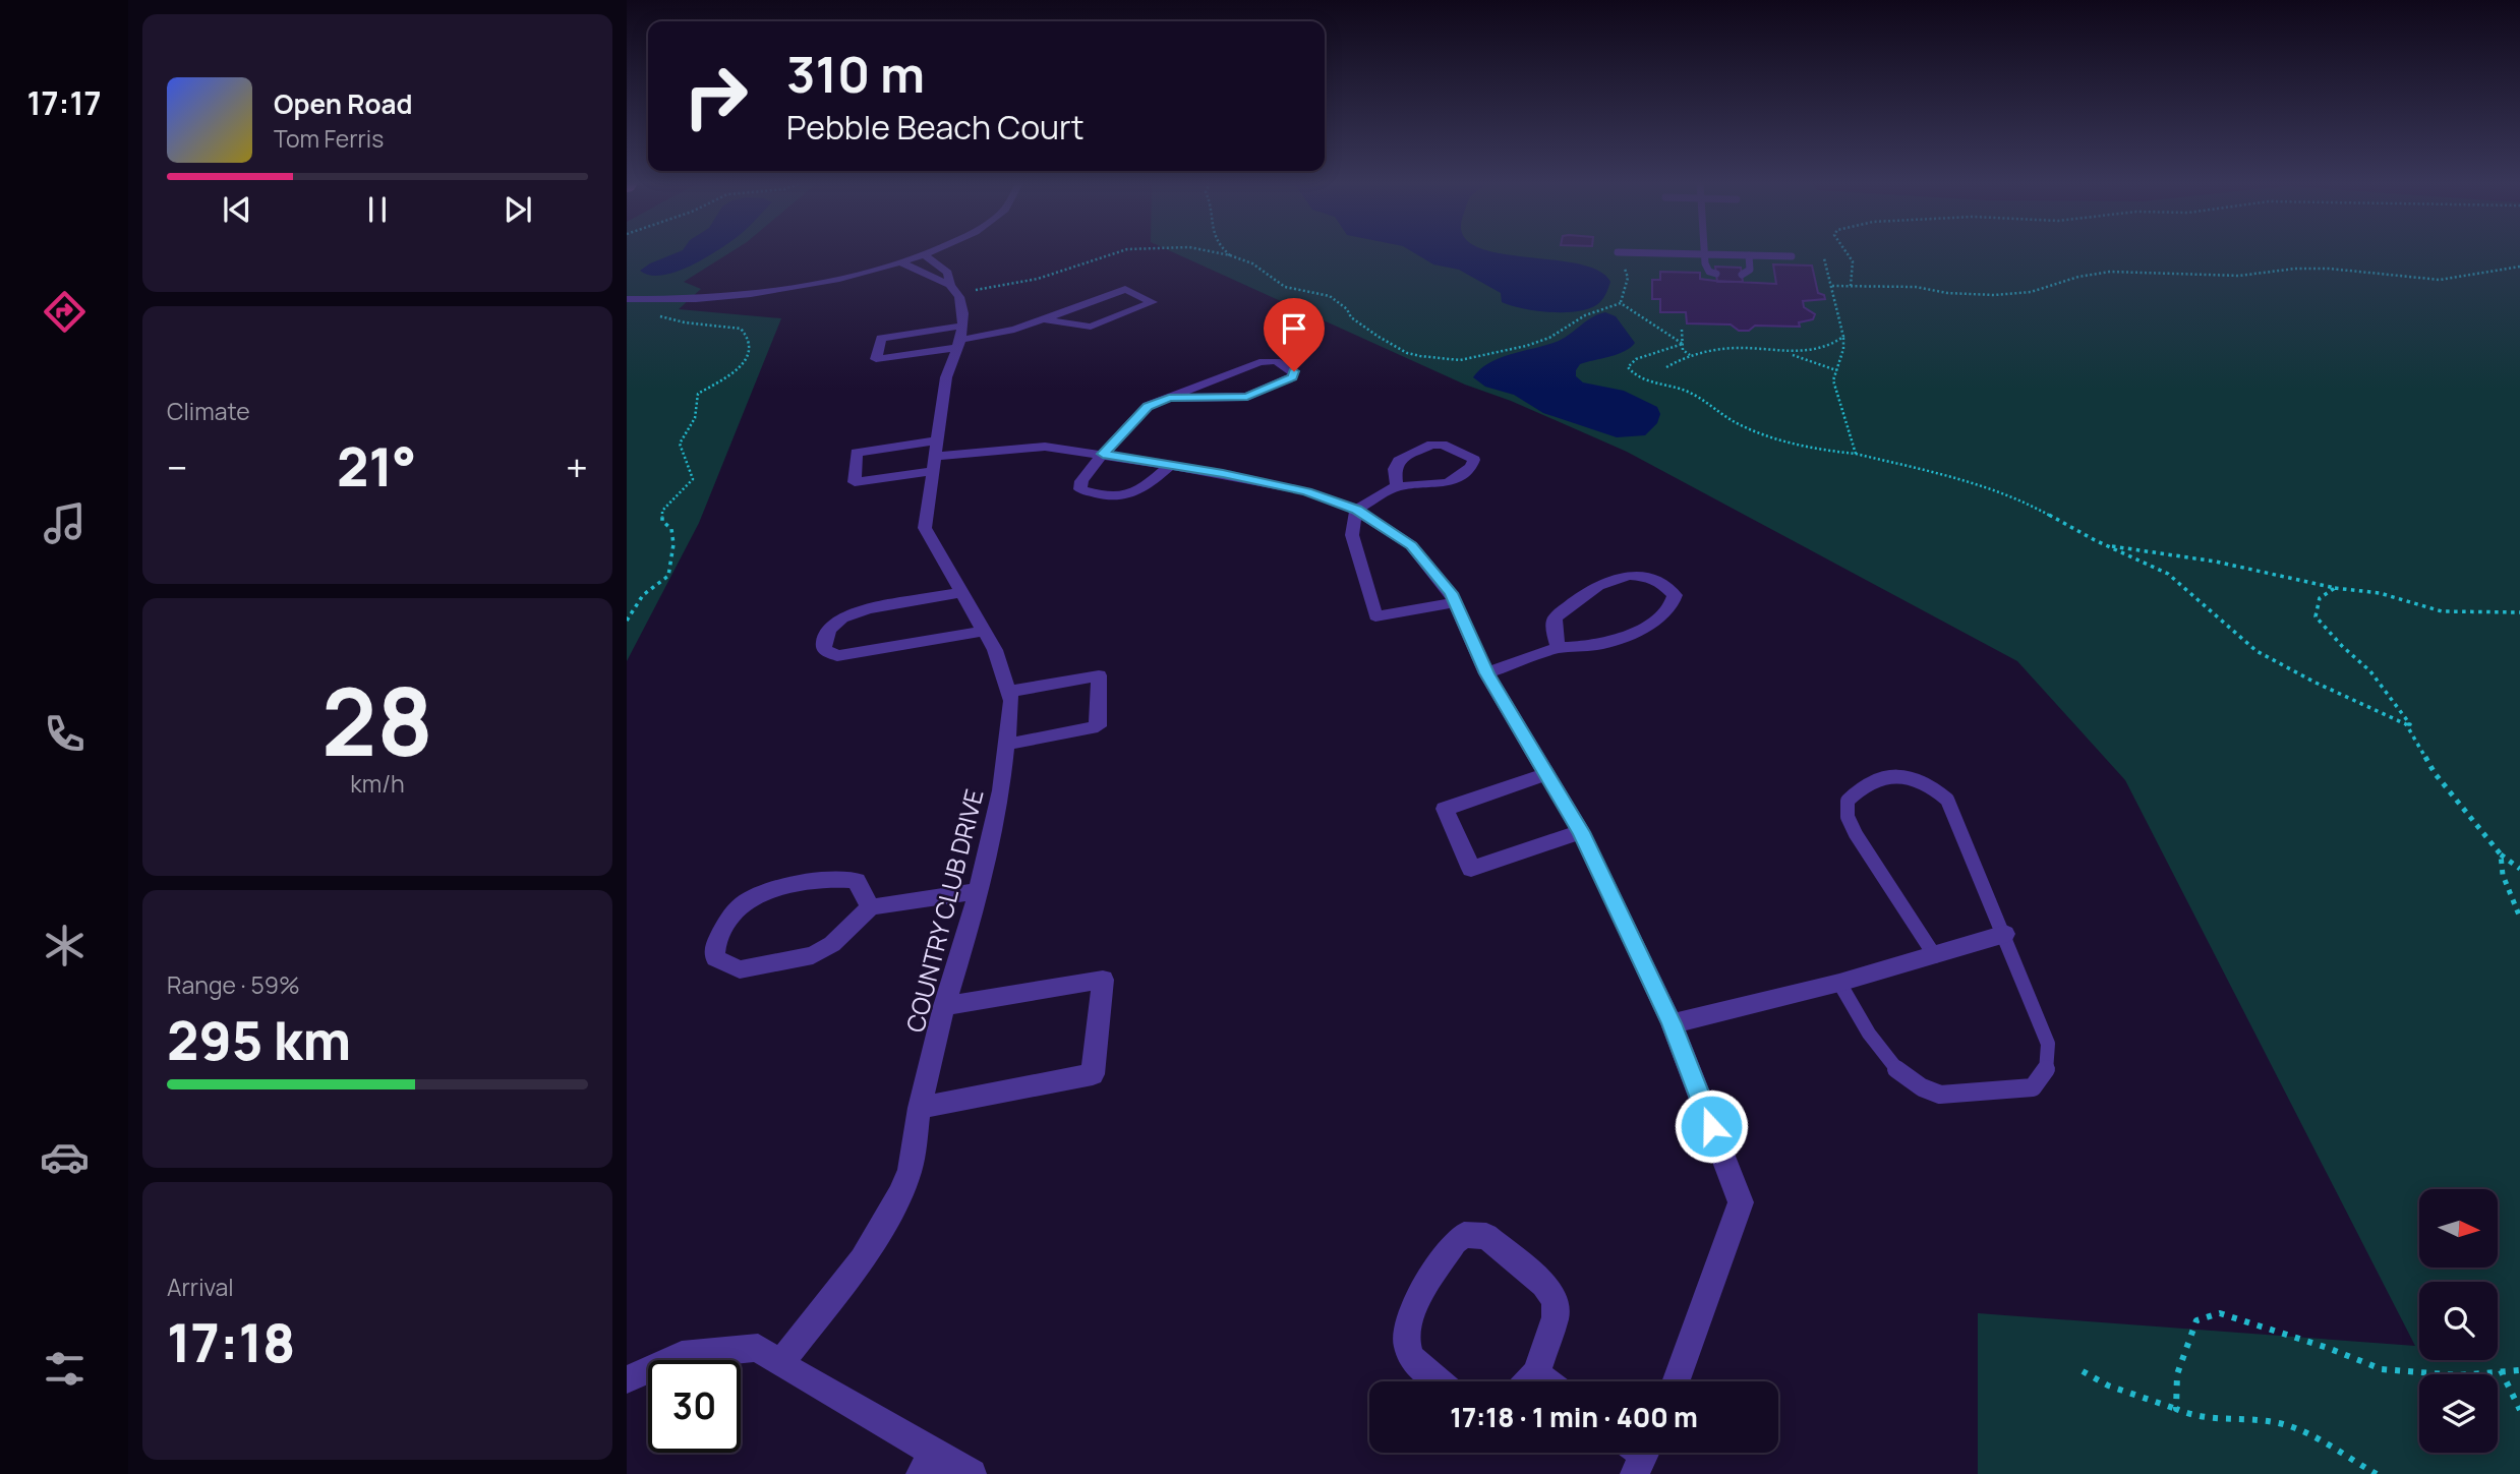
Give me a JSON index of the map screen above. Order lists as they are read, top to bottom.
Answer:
{
  "streets": {
    "street": ["COUNTRY CLUB DRIVE"]
  },
  "north": "right",
  "page": {
    "tabs": "17:17",
    "turn": ["310 m", "Pebble Beach Court"],
    "song": ["Open Road", "Tom Ferris"],
    "tile": [
      "Climate",
      ["28", "km/h"],
      ["Range · 59%", "295 km"],
      ["Arrival", "17:18"]
    ],
    "heat": ["−", "21°", "+"],
    "limit": "30",
    "trip": "17:18 · 1 min · 400 m"
  }
}
